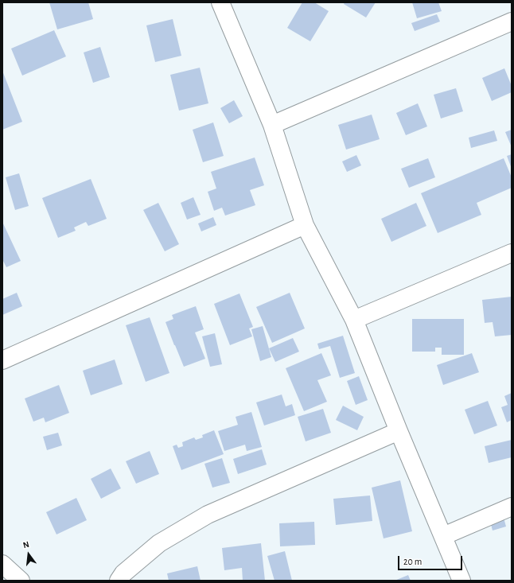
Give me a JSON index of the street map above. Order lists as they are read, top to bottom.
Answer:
{
  "scale_bar": "20 m",
  "north": "top"
}
